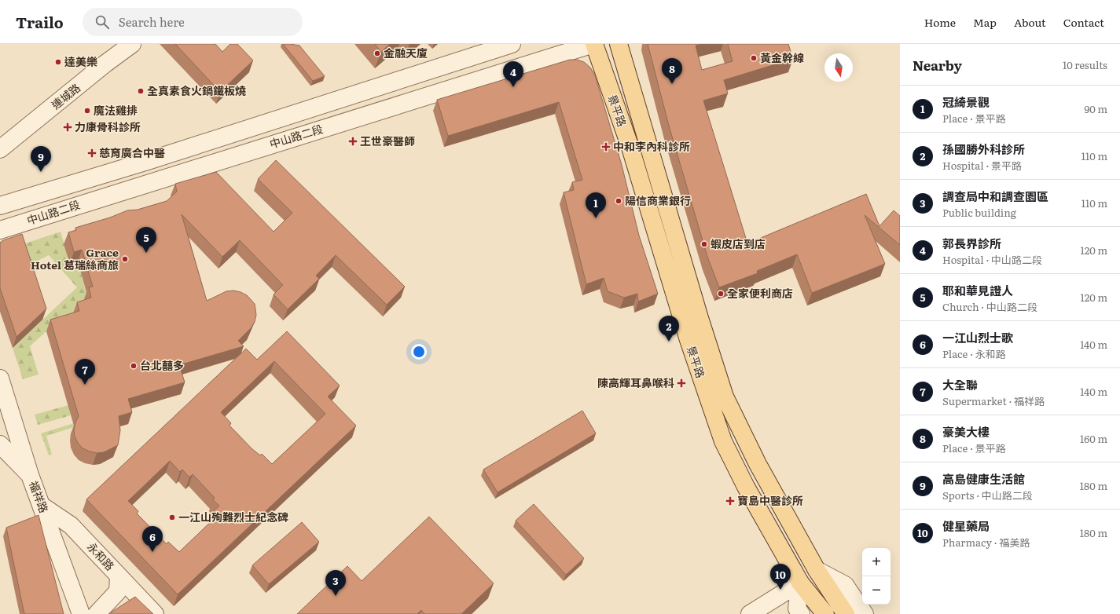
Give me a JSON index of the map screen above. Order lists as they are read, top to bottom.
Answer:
{
  "streets": {
    "main road": ["景平路"],
    "street": [
      "連城路",
      "中山路二段",
      "福祥路",
      "永和路"
    ]
  },
  "crossings": [
    ["景平路", "中山路二段"],
    ["福祥路", "永和路"]
  ],
  "places": {
    "other": [
      "金融天廈",
      "黃金幹線",
      "達美樂",
      "全真素食火鍋鐵板燒",
      "魔法雞排",
      "陽信商業銀行",
      "蝦皮店到店",
      "Grace Hotel 葛瑞絲商旅",
      "全家便利商店",
      "台北囍多",
      "一江山殉難烈士紀念碑"
    ],
    "health": [
      "力康骨科診所",
      "王世豪醫師",
      "中和李內科診所",
      "慈育廣合中醫",
      "陳高輝耳鼻喉科",
      "寶島中醫診所"
    ]
  },
  "north": "bottom",
  "page": {
    "header": "Trailo",
    "search": "Search here",
    "nav": [
      "Home",
      "Map",
      "About",
      "Contact"
    ],
    "heading": ["Nearby", "10 results"],
    "pins": [
      "8",
      "4",
      "9",
      "1",
      "5",
      "2",
      "7",
      "6",
      "10",
      "3"
    ],
    "list": [
      {
        "mark": "1",
        "name": "冠綺景觀",
        "note": "Place · 景平路",
        "value": "90 m"
      },
      {
        "mark": "2",
        "name": "孫國勝外科診所",
        "note": "Hospital · 景平路",
        "value": "110 m"
      },
      {
        "mark": "3",
        "name": "調查局中和調查園區",
        "note": "Public building",
        "value": "110 m"
      },
      {
        "mark": "4",
        "name": "郭長界診所",
        "note": "Hospital · 中山路二段",
        "value": "120 m"
      },
      {
        "mark": "5",
        "name": "耶和華見證人",
        "note": "Church · 中山路二段",
        "value": "120 m"
      },
      {
        "mark": "6",
        "name": "一江山烈士歌",
        "note": "Place · 永和路",
        "value": "140 m"
      },
      {
        "mark": "7",
        "name": "大全聯",
        "note": "Supermarket · 福祥路",
        "value": "140 m"
      },
      {
        "mark": "8",
        "name": "豪美大樓",
        "note": "Place · 景平路",
        "value": "160 m"
      },
      {
        "mark": "9",
        "name": "高島健康生活館",
        "note": "Sports · 中山路二段",
        "value": "180 m"
      },
      {
        "mark": "10",
        "name": "健星藥局",
        "note": "Pharmacy · 福美路",
        "value": "180 m"
      }
    ],
    "map_buttons": ["+", "−"]
  }
}
